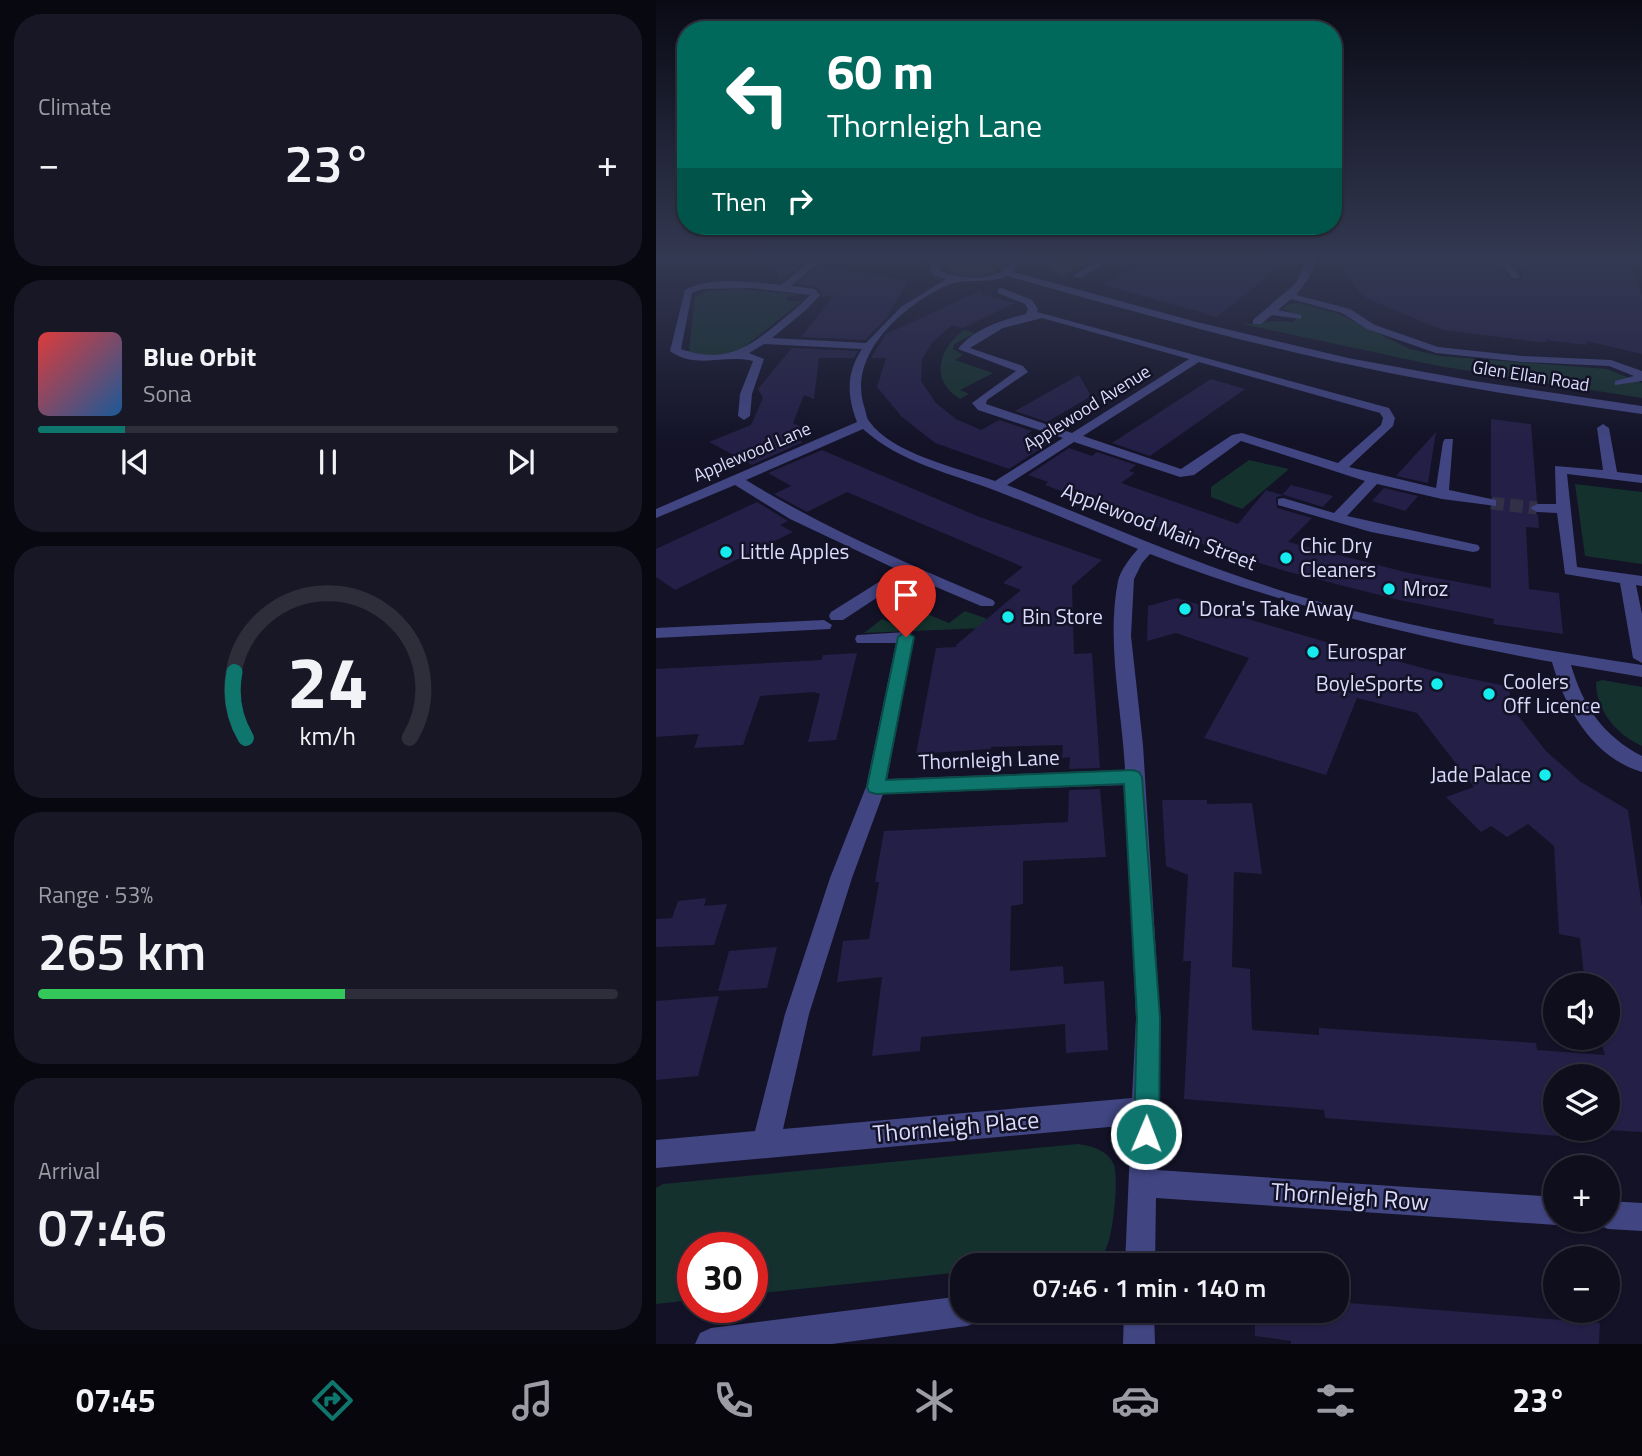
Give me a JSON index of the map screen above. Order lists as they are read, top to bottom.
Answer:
{
  "streets": {
    "street": [
      "Glen Ellan Road",
      "Applewood Avenue",
      "Applewood Lane",
      "Applewood Main Street",
      "Thornleigh Lane",
      "Thornleigh Place",
      "Thornleigh Row"
    ]
  },
  "crossings": [
    ["Applewood Avenue", "Applewood Main Street"],
    ["Applewood Lane", "Applewood Main Street"]
  ],
  "places": [
    "Little Apples",
    "Chic Dry Cleaners",
    "Mroz",
    "Dora's Take Away",
    "Bin Store",
    "Eurospar",
    "BoyleSports",
    "Coolers Off Licence",
    "Jade Palace"
  ],
  "page": {
    "tile": [
      "Climate",
      ["Range · 53%", "265 km"],
      ["Arrival", "07:46"]
    ],
    "turn": ["60 m", "Thornleigh Lane"],
    "heat": ["−", "23°", "+"],
    "then": "Then",
    "song": ["Blue Orbit", "Sona"],
    "map_buttons": ["+", "−"],
    "limit": "30",
    "trip": "07:46 · 1 min · 140 m",
    "tabs": ["07:45", "23°"],
    "gauge": ["24", "km/h"]
  }
}
